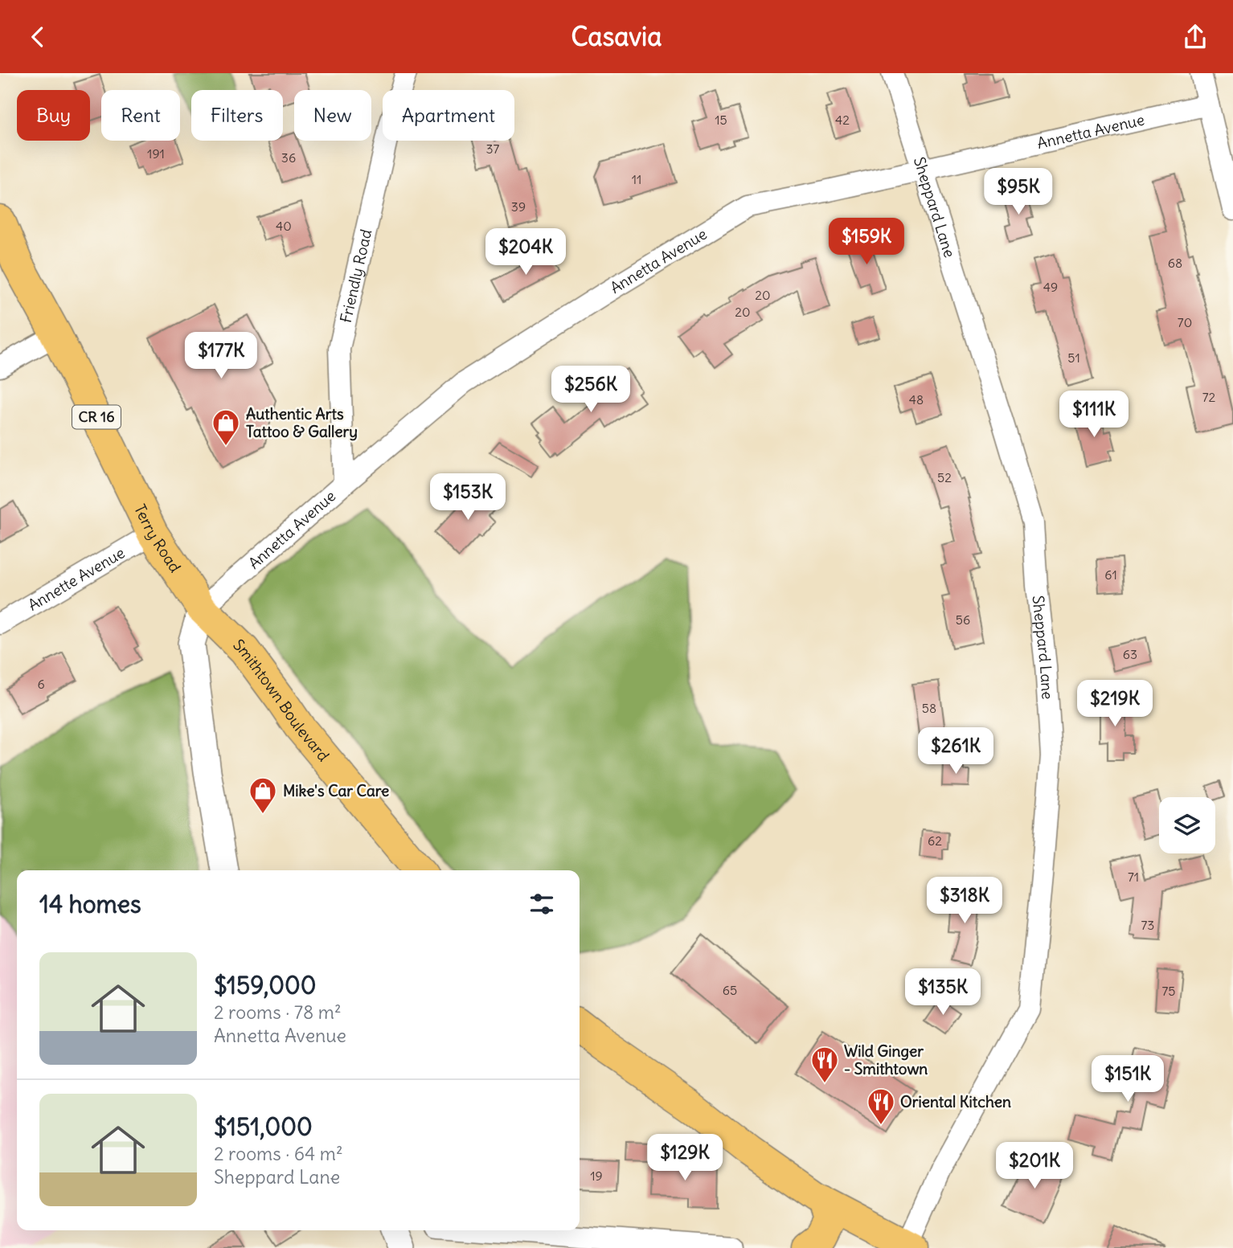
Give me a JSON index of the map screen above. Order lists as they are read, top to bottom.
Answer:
{
  "streets": {
    "main road": ["CR 16", "Terry Road", "Smithtown Boulevard"],
    "street": [
      "Annetta Avenue",
      "Sheppard Lane",
      "Friendly Road",
      "Annette Avenue"
    ]
  },
  "crossings": [
    ["Annetta Avenue", "Sheppard Lane"],
    ["Annetta Avenue", "Friendly Road"],
    ["Annetta Avenue", "Terry Road"],
    ["Annetta Avenue", "Smithtown Boulevard"],
    ["Terry Road", "Annette Avenue"],
    ["Terry Road", "Smithtown Boulevard"]
  ],
  "places": {
    "shop": ["Authentic Arts Tattoo & Gallery", "Mike's Car Care"],
    "restaurant": ["Wild Ginger - Smithtown", "Oriental Kitchen"]
  },
  "house_numbers": [
    "15",
    "42",
    "37",
    "191",
    "36",
    "11",
    "39",
    "40",
    "68",
    "49",
    "20",
    "20",
    "70",
    "51",
    "72",
    "48",
    "52",
    "61",
    "56",
    "63",
    "6",
    "58",
    "62",
    "71",
    "73",
    "65",
    "75",
    "19"
  ],
  "page": {
    "header": "Casavia",
    "chip": [
      "Buy",
      "Rent",
      "Filters",
      "New",
      "Apartment"
    ],
    "price": [
      "$95K",
      "$159K",
      "$204K",
      "$177K",
      "$256K",
      "$111K",
      "$153K",
      "$219K",
      "$261K",
      "$318K",
      "$135K",
      "$151K",
      "$129K",
      "$201K"
    ],
    "heading": "14 homes",
    "list": [
      {
        "name": "$159,000",
        "note": "2 rooms · 78 m² · Annetta Avenue"
      },
      {
        "name": "$151,000",
        "note": "2 rooms · 64 m² · Sheppard Lane"
      }
    ]
  }
}
